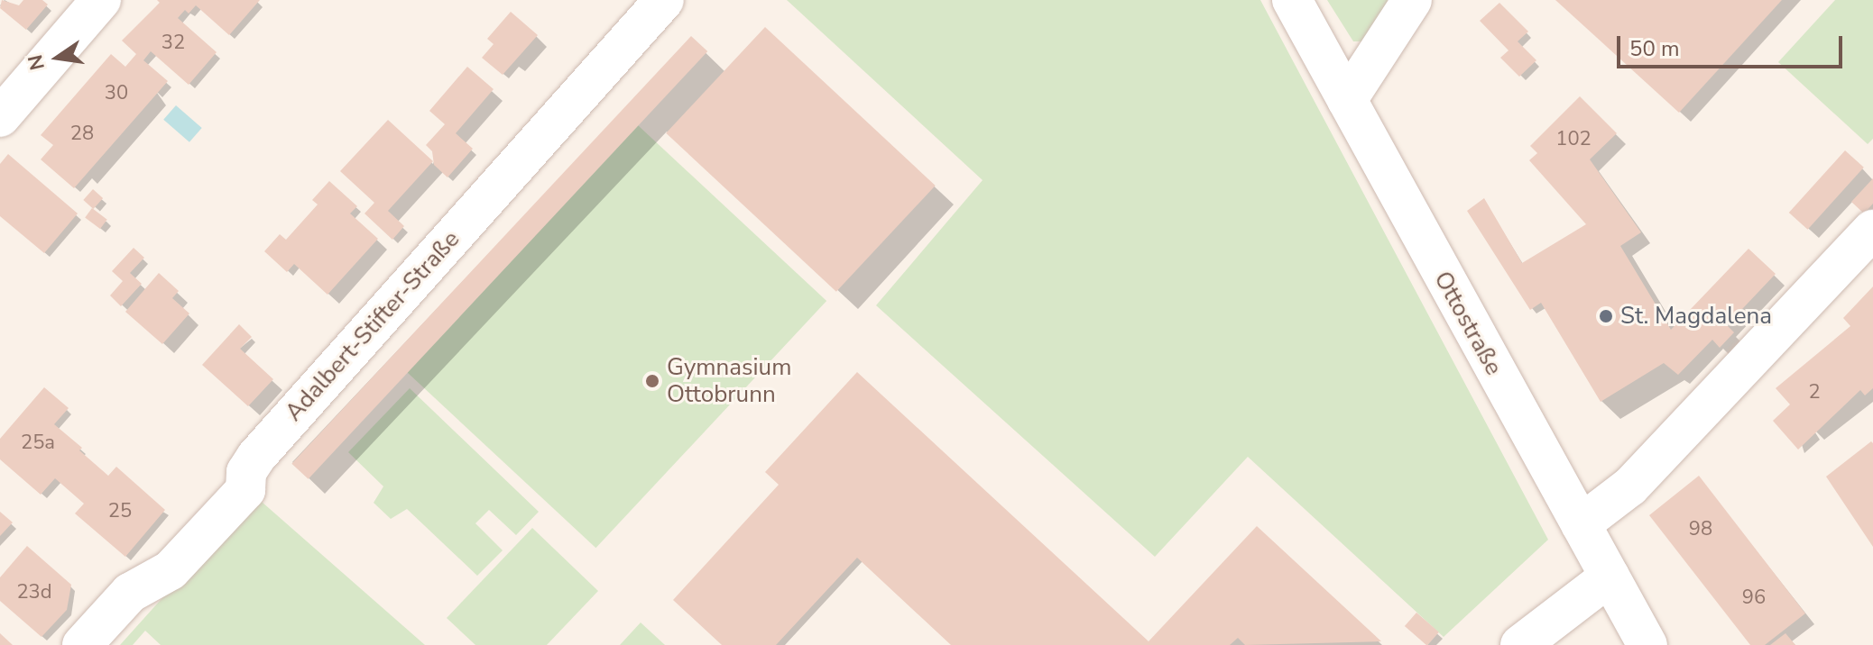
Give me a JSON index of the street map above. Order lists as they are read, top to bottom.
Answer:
{
  "streets": {
    "street": ["Ottostraße", "Adalbert-Stifter-Straße"]
  },
  "places": ["St. Magdalena", "Gymnasium Ottobrunn"],
  "house_numbers": [
    "32",
    "30",
    "28",
    "102",
    "2",
    "25a",
    "25",
    "98",
    "23d",
    "96"
  ],
  "scale_bar": "50 m",
  "north": "left"
}
